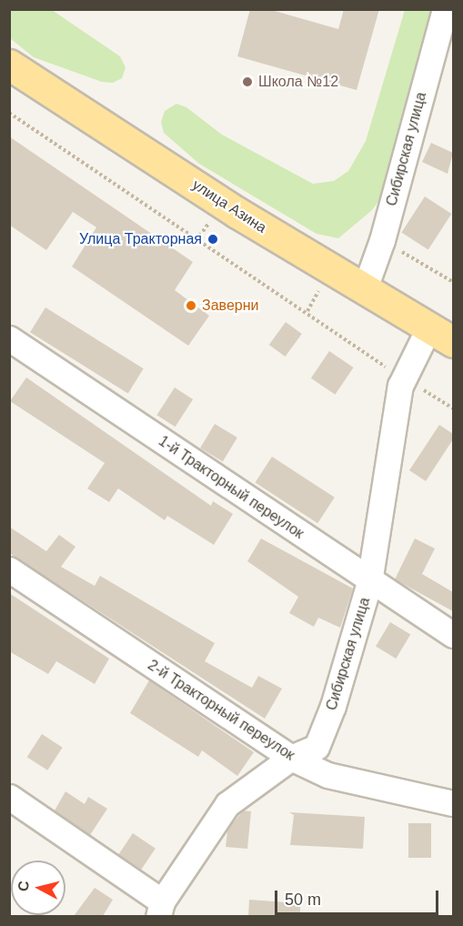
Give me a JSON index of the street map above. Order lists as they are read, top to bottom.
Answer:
{
  "streets": {
    "main road": ["улица Азина"],
    "street": ["Сибирская улица", "1-й Тракторный переулок", "2-й Тракторный переулок"]
  },
  "crossings": [
    ["Сибирская улица", "улица Азина"],
    ["Сибирская улица", "1-й Тракторный переулок"],
    ["Сибирская улица", "2-й Тракторный переулок"]
  ],
  "places": ["Школа №12", "Улица Тракторная", "Заверни"],
  "scale_bar": "50 m",
  "north": "left"
}
